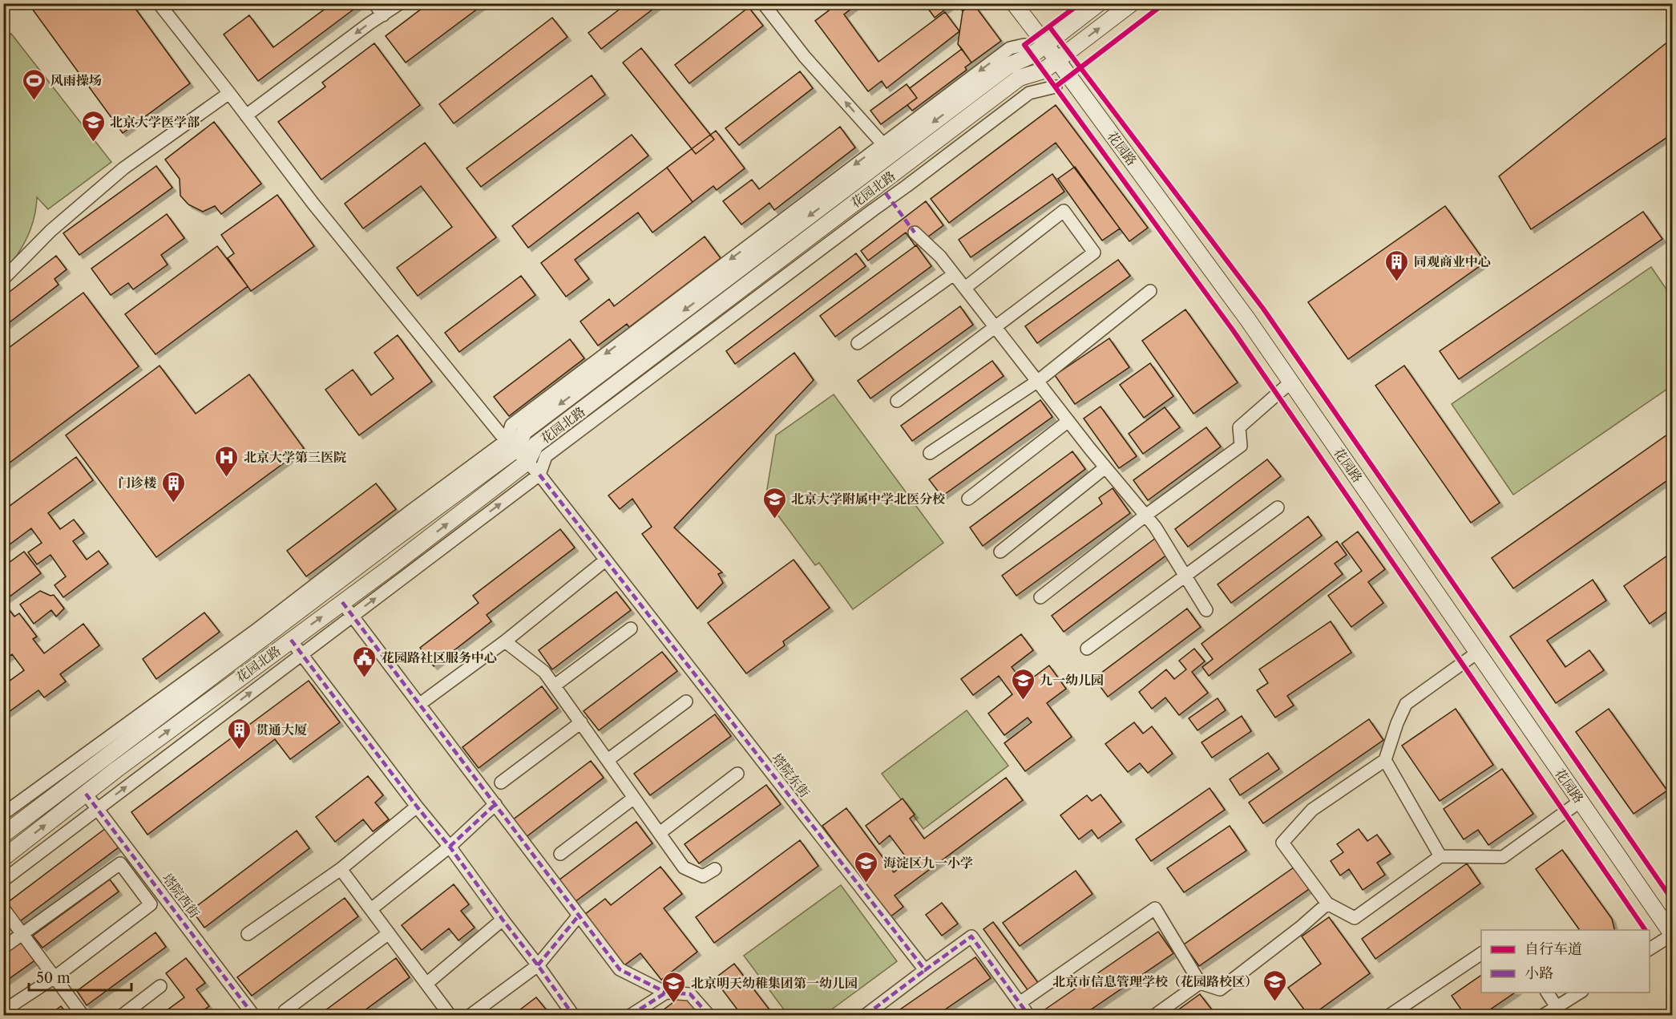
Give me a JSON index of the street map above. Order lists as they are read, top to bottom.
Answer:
{
  "streets": {
    "street": [
      "花园路",
      "花园北路",
      "塔院东街",
      "塔院西街"
    ]
  },
  "crossings": [
    ["花园路", "花园北路"],
    ["花园北路", "塔院东街"],
    ["花园北路", "塔院西街"]
  ],
  "places": {
    "sports": ["风雨操场"],
    "school or university": [
      "北京大学医学部",
      "北京大学附属中学北医分校",
      "九一幼儿园",
      "海淀区九一小学",
      "北京市信息管理学校（花园路校区）",
      "北京明天幼稚集团第一幼儿园"
    ],
    "building": ["同观商业中心", "门诊楼", "贯通大厦"],
    "hospital": ["北京大学第三医院"],
    "public building": ["花园路社区服务中心"]
  },
  "legend": ["自行车道", "小路"],
  "scale_bar": "50 m"
}
